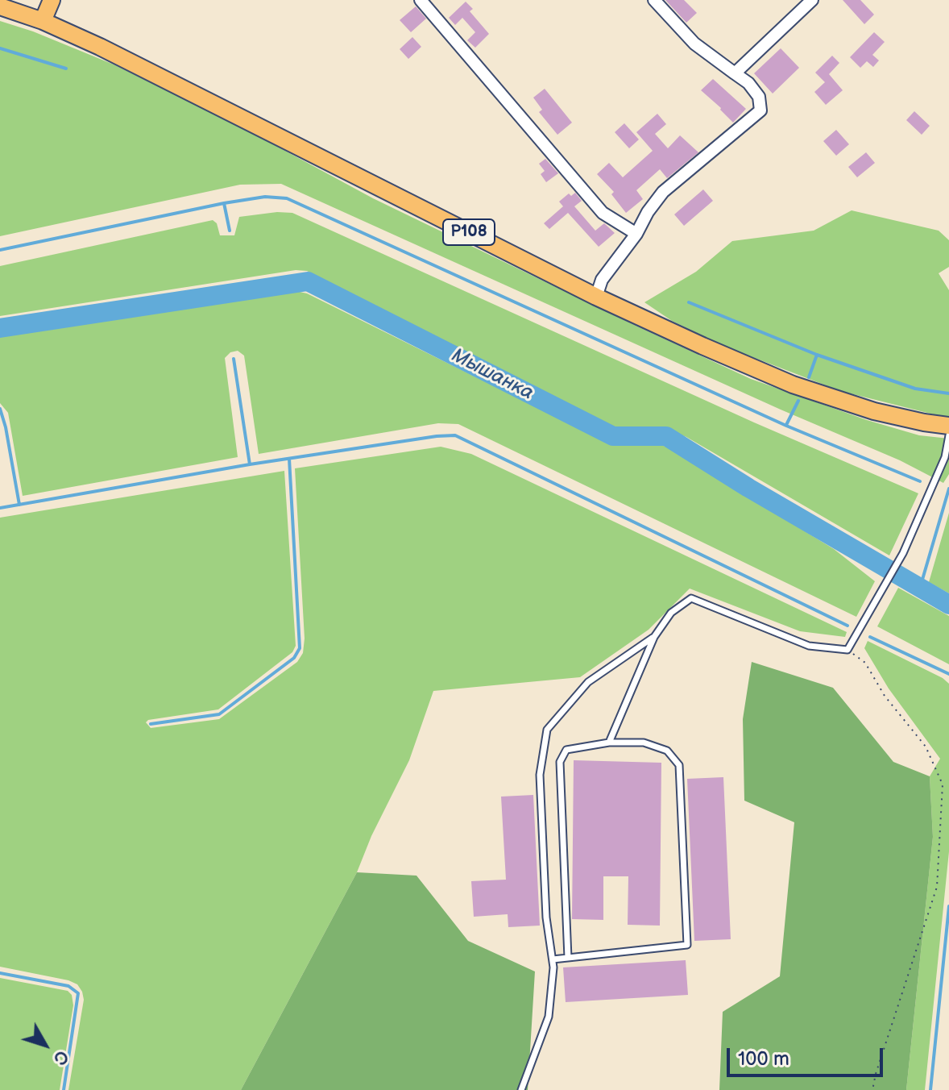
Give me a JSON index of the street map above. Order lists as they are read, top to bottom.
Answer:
{
  "streets": {
    "main road": ["Р108"]
  },
  "water": ["Мышанка"],
  "scale_bar": "100 m",
  "north": "bottom right"
}
